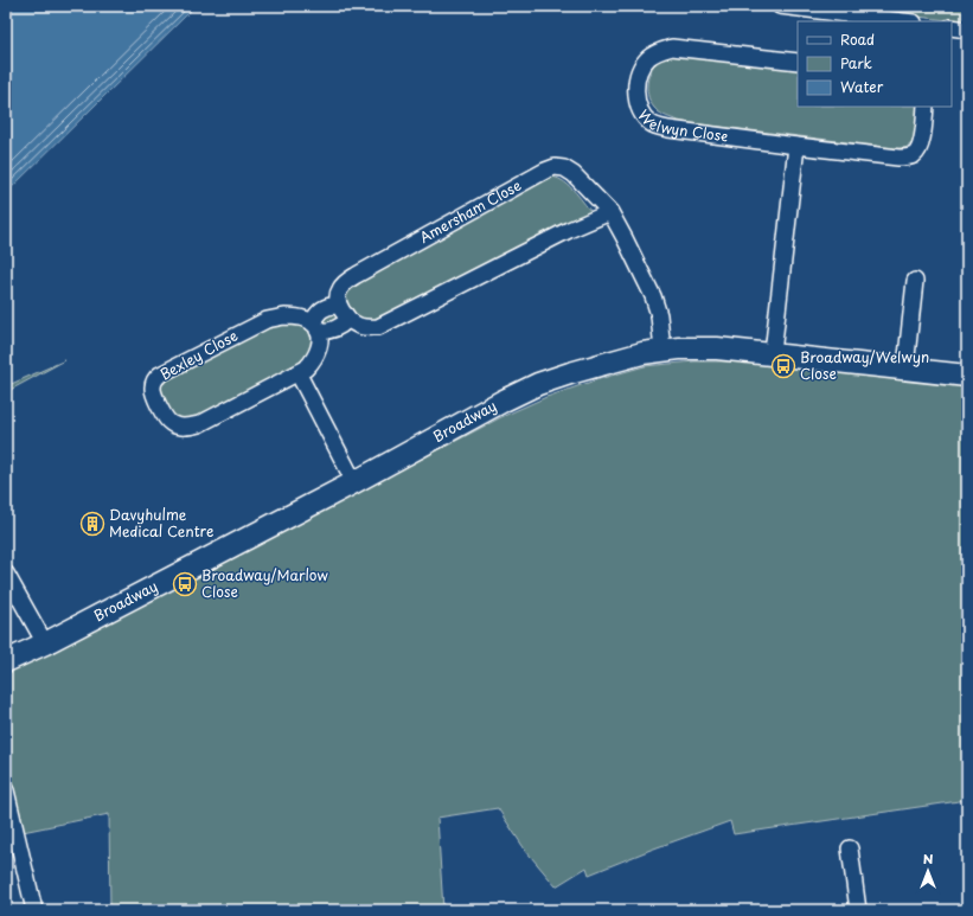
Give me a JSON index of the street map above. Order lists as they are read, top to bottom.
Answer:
{
  "streets": {
    "street": [
      "Welwyn Close",
      "Amersham Close",
      "Bexley Close",
      "Broadway"
    ]
  },
  "crossings": [
    ["Amersham Close", "Bexley Close"],
    ["Amersham Close", "Broadway"]
  ],
  "places": {
    "bus stop": ["Broadway/Welwyn Close", "Broadway/Marlow Close"],
    "building": ["Davyhulme Medical Centre"]
  },
  "legend": ["Road", "Park", "Water"],
  "north": "top"
}
